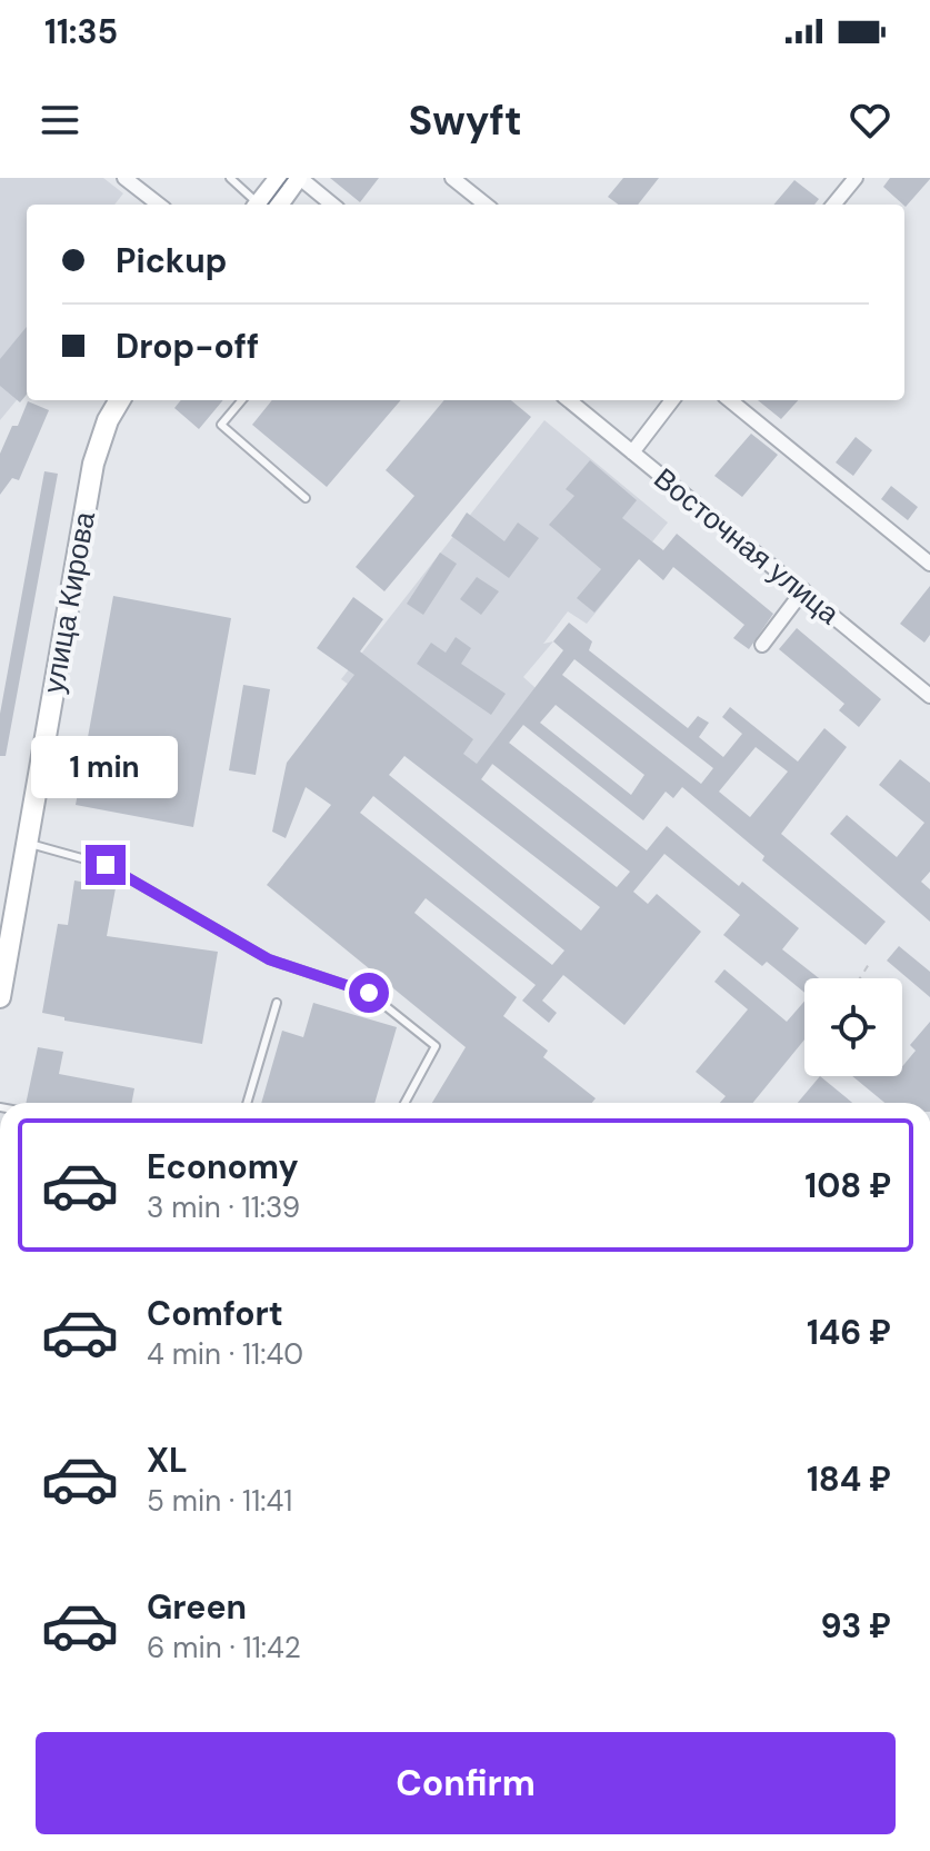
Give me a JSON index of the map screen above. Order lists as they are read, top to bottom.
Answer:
{
  "streets": {
    "street": ["Восточная улица", "улица Кирова"]
  },
  "page": {
    "status": "11:35",
    "header": "Swyft",
    "banner": ["Pickup", "Drop-off"],
    "bubble": "1 min",
    "list": [
      {
        "name": "Economy",
        "note": "3 min · 11:39",
        "value": "108 ₽"
      },
      {
        "name": "Comfort",
        "note": "4 min · 11:40",
        "value": "146 ₽"
      },
      {
        "name": "XL",
        "note": "5 min · 11:41",
        "value": "184 ₽"
      },
      {
        "name": "Green",
        "note": "6 min · 11:42",
        "value": "93 ₽"
      }
    ],
    "buttons": "Confirm"
  }
}
